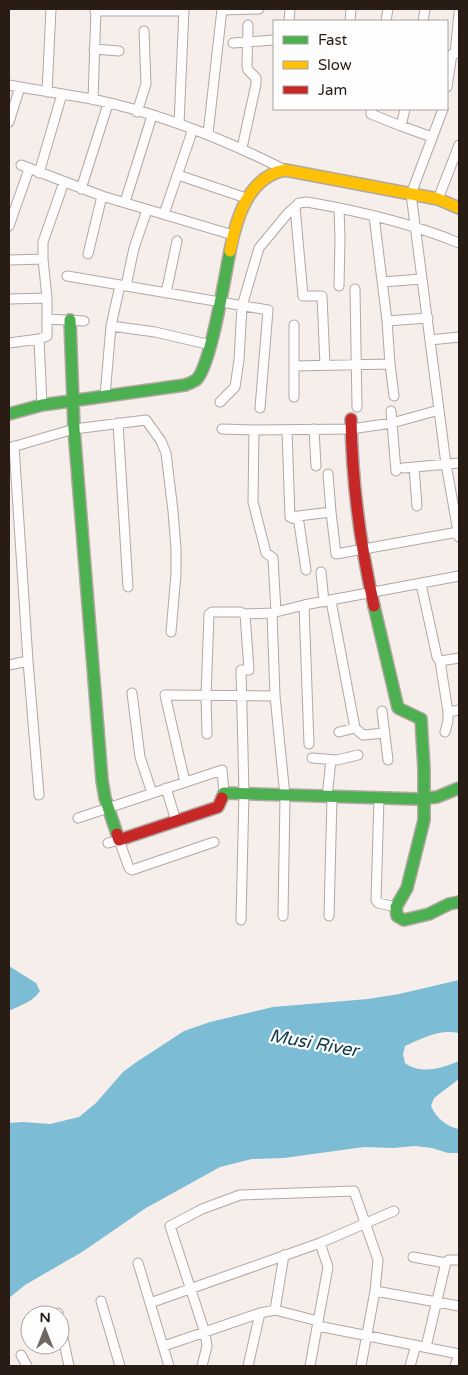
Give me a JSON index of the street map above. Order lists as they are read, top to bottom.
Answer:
{
  "water": ["Musi River"],
  "legend": ["Fast", "Slow", "Jam"],
  "north": "top"
}
